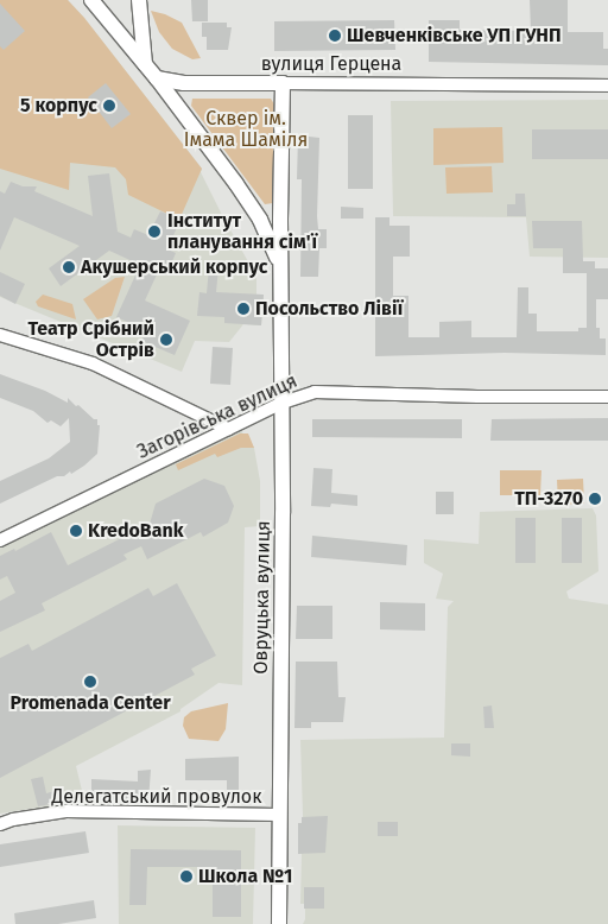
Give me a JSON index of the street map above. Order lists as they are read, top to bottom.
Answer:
{
  "streets": {
    "street": [
      "вулиця Герцена",
      "Загорівська вулиця",
      "Овруцька вулиця",
      "Делегатський провулок"
    ]
  },
  "crossings": [
    ["вулиця Герцена", "Овруцька вулиця"],
    ["Загорівська вулиця", "Овруцька вулиця"],
    ["Овруцька вулиця", "Делегатський провулок"]
  ],
  "parks": ["Сквер ім. Імама Шаміля"],
  "places": [
    "Шевченківське УП ГУНП",
    "5 корпус",
    "Інститут планування сім'ї",
    "Акушерський корпус",
    "Посольство Лівії",
    "Театр Срібний Острів",
    "ТП-3270",
    "KredoBank",
    "Promenada Center",
    "Школа №1"
  ]
}
